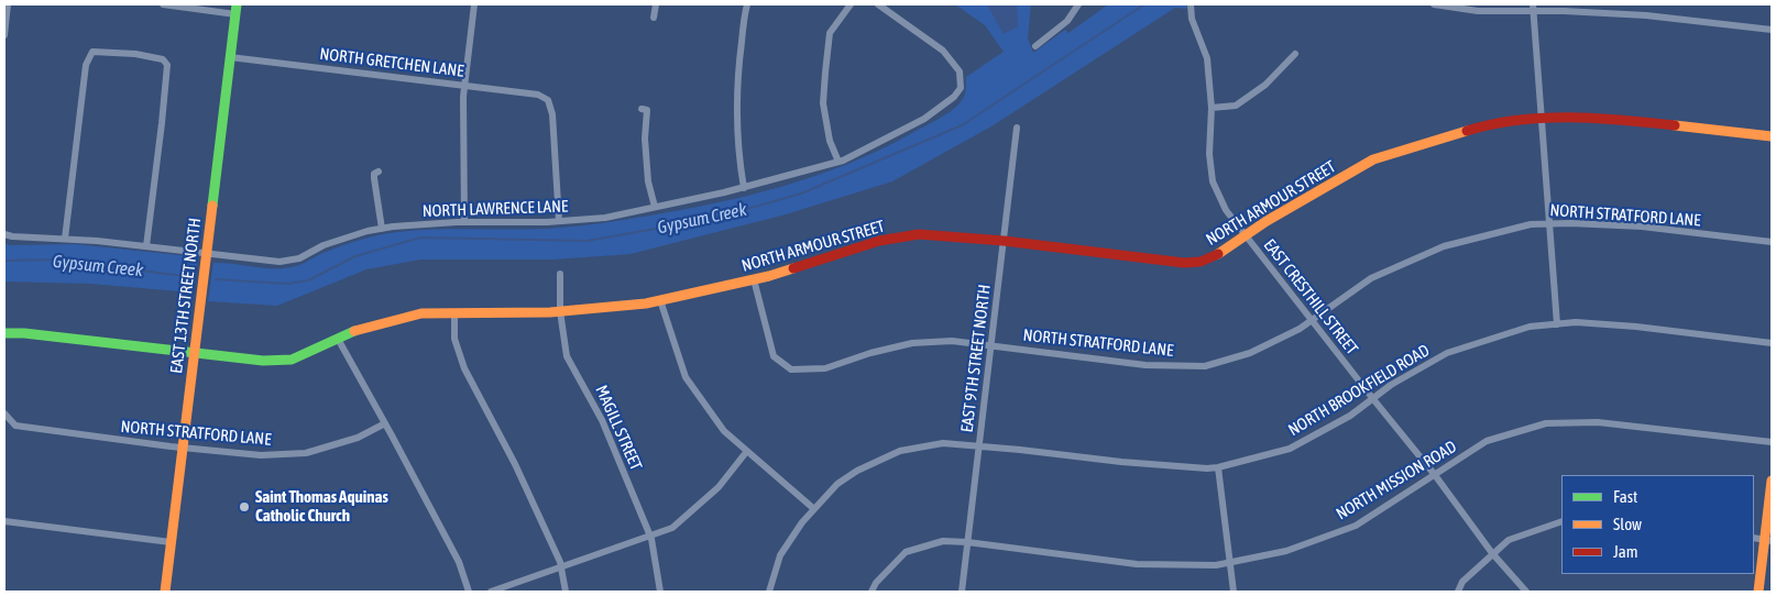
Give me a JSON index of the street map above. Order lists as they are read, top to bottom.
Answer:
{
  "streets": {
    "street": [
      "NORTH GRETCHEN LANE",
      "NORTH ARMOUR STREET",
      "NORTH LAWRENCE LANE",
      "NORTH STRATFORD LANE",
      "EAST 13TH STREET NORTH",
      "EAST CRESTHILL STREET",
      "EAST 9TH STREET NORTH",
      "NORTH BROOKFIELD ROAD",
      "MAGILL STREET",
      "NORTH MISSION ROAD"
    ]
  },
  "crossings": [
    ["NORTH GRETCHEN LANE", "NORTH LAWRENCE LANE"],
    ["NORTH GRETCHEN LANE", "EAST 13TH STREET NORTH"],
    ["NORTH ARMOUR STREET", "NORTH STRATFORD LANE"],
    ["NORTH ARMOUR STREET", "EAST 13TH STREET NORTH"],
    ["NORTH ARMOUR STREET", "EAST CRESTHILL STREET"],
    ["NORTH ARMOUR STREET", "EAST 9TH STREET NORTH"],
    ["NORTH ARMOUR STREET", "MAGILL STREET"],
    ["NORTH LAWRENCE LANE", "EAST 13TH STREET NORTH"],
    ["NORTH STRATFORD LANE", "EAST 13TH STREET NORTH"],
    ["NORTH STRATFORD LANE", "EAST CRESTHILL STREET"],
    ["NORTH STRATFORD LANE", "EAST 9TH STREET NORTH"],
    ["EAST CRESTHILL STREET", "NORTH BROOKFIELD ROAD"],
    ["EAST CRESTHILL STREET", "NORTH MISSION ROAD"],
    ["EAST 9TH STREET NORTH", "NORTH BROOKFIELD ROAD"],
    ["EAST 9TH STREET NORTH", "NORTH MISSION ROAD"]
  ],
  "water": ["Gypsum Creek"],
  "places": ["Saint Thomas Aquinas Catholic Church"],
  "legend": ["Fast", "Slow", "Jam"]
}
